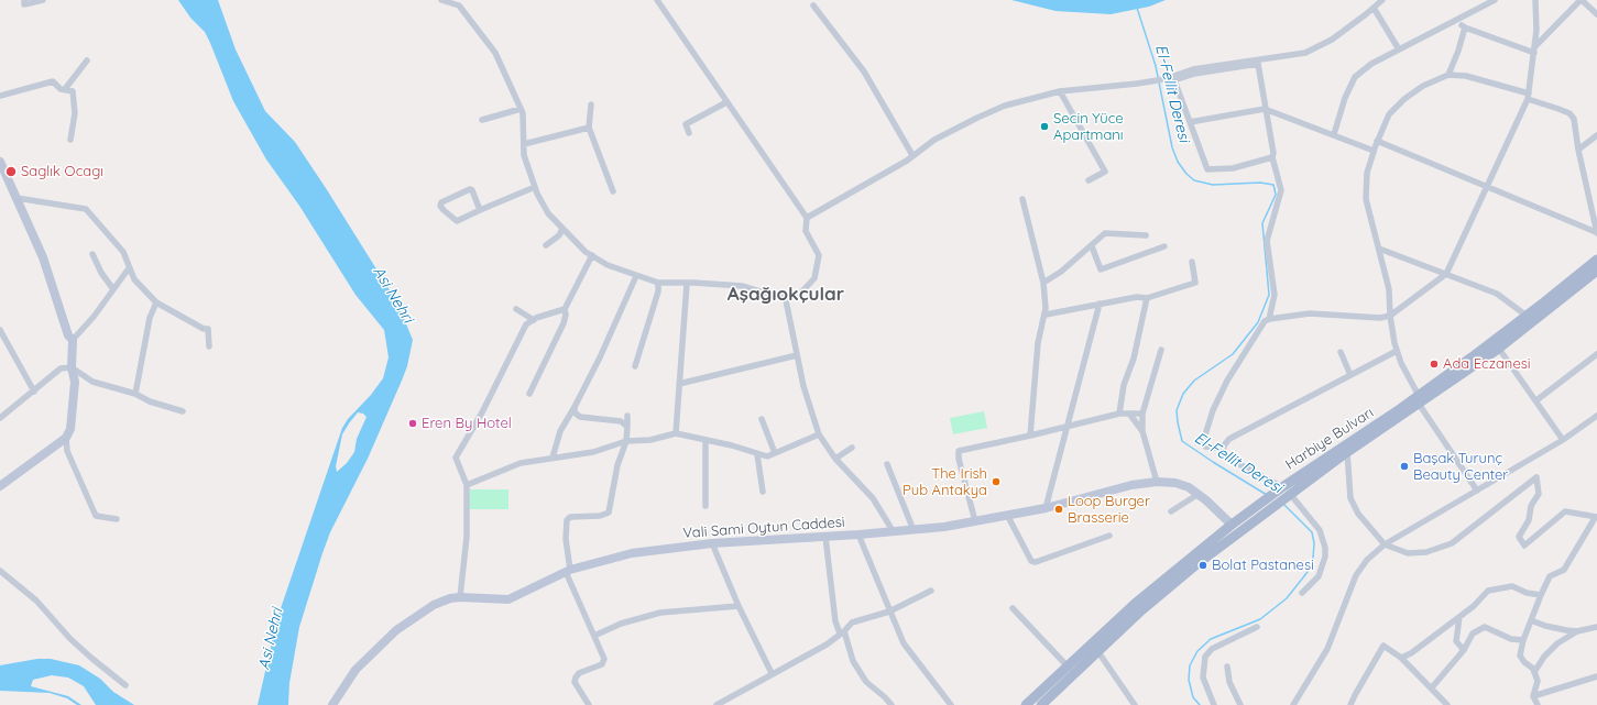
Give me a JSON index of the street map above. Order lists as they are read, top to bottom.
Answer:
{
  "streets": {
    "main road": ["Harbiye Bulvarı"],
    "street": ["Vali Sami Oytun Caddesi"]
  },
  "crossings": [
    ["Harbiye Bulvarı", "Vali Sami Oytun Caddesi"]
  ],
  "districts": ["Aşağıokçular"],
  "water": ["El-Fellit Deresi", "Asi Nehri"],
  "places": [
    "Secin Yüce Apartmanı",
    "Saglık Ocagı",
    "Ada Eczanesi",
    "Eren By Hotel",
    "Başak Turunç Beauty Center",
    "The Irish Pub Antakya",
    "Loop Burger Brasserie",
    "Bolat Pastanesi"
  ]
}
